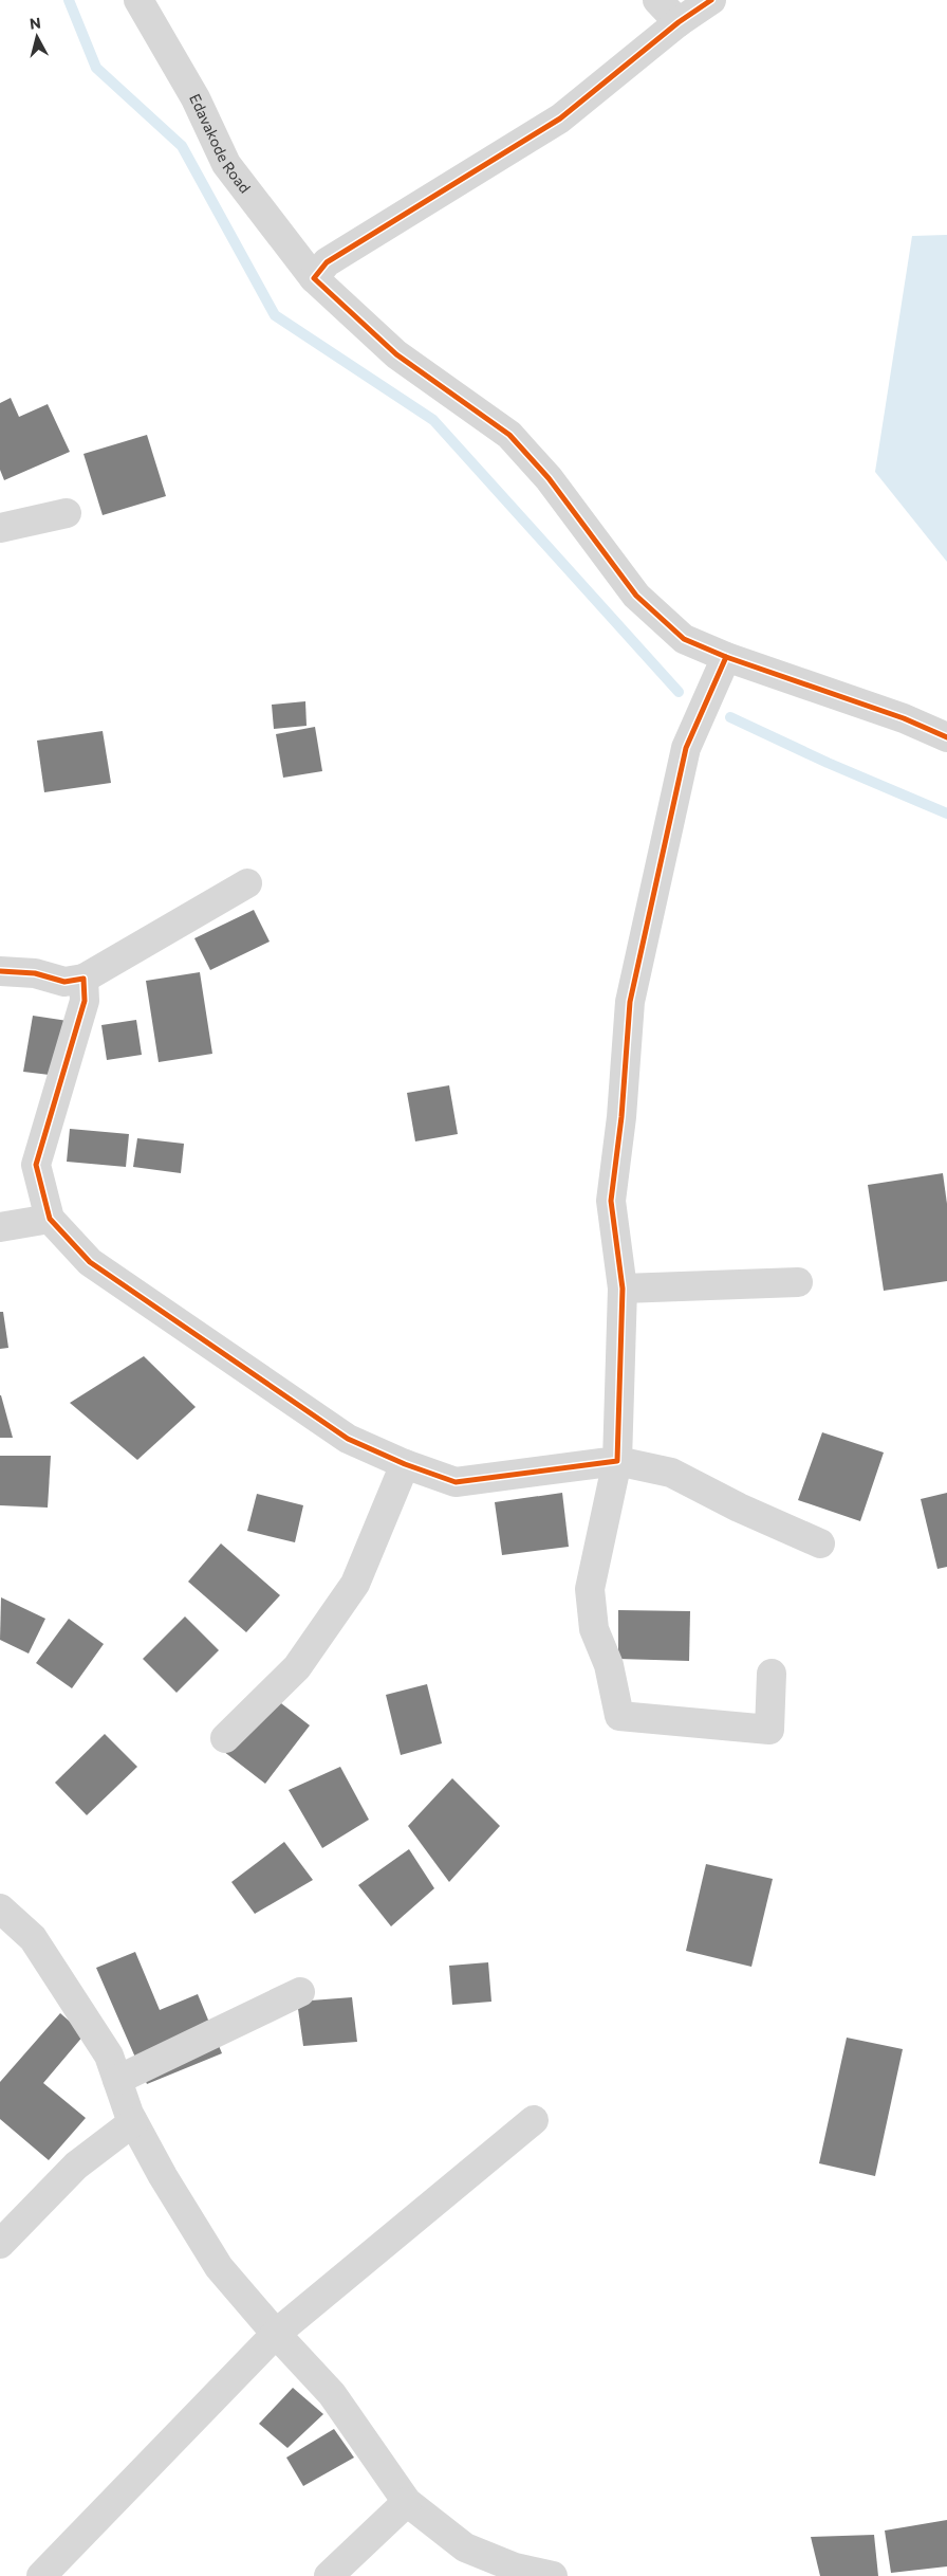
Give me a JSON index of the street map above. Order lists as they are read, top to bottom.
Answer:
{
  "streets": {
    "street": ["Edavakode Road"]
  },
  "north": "top"
}
